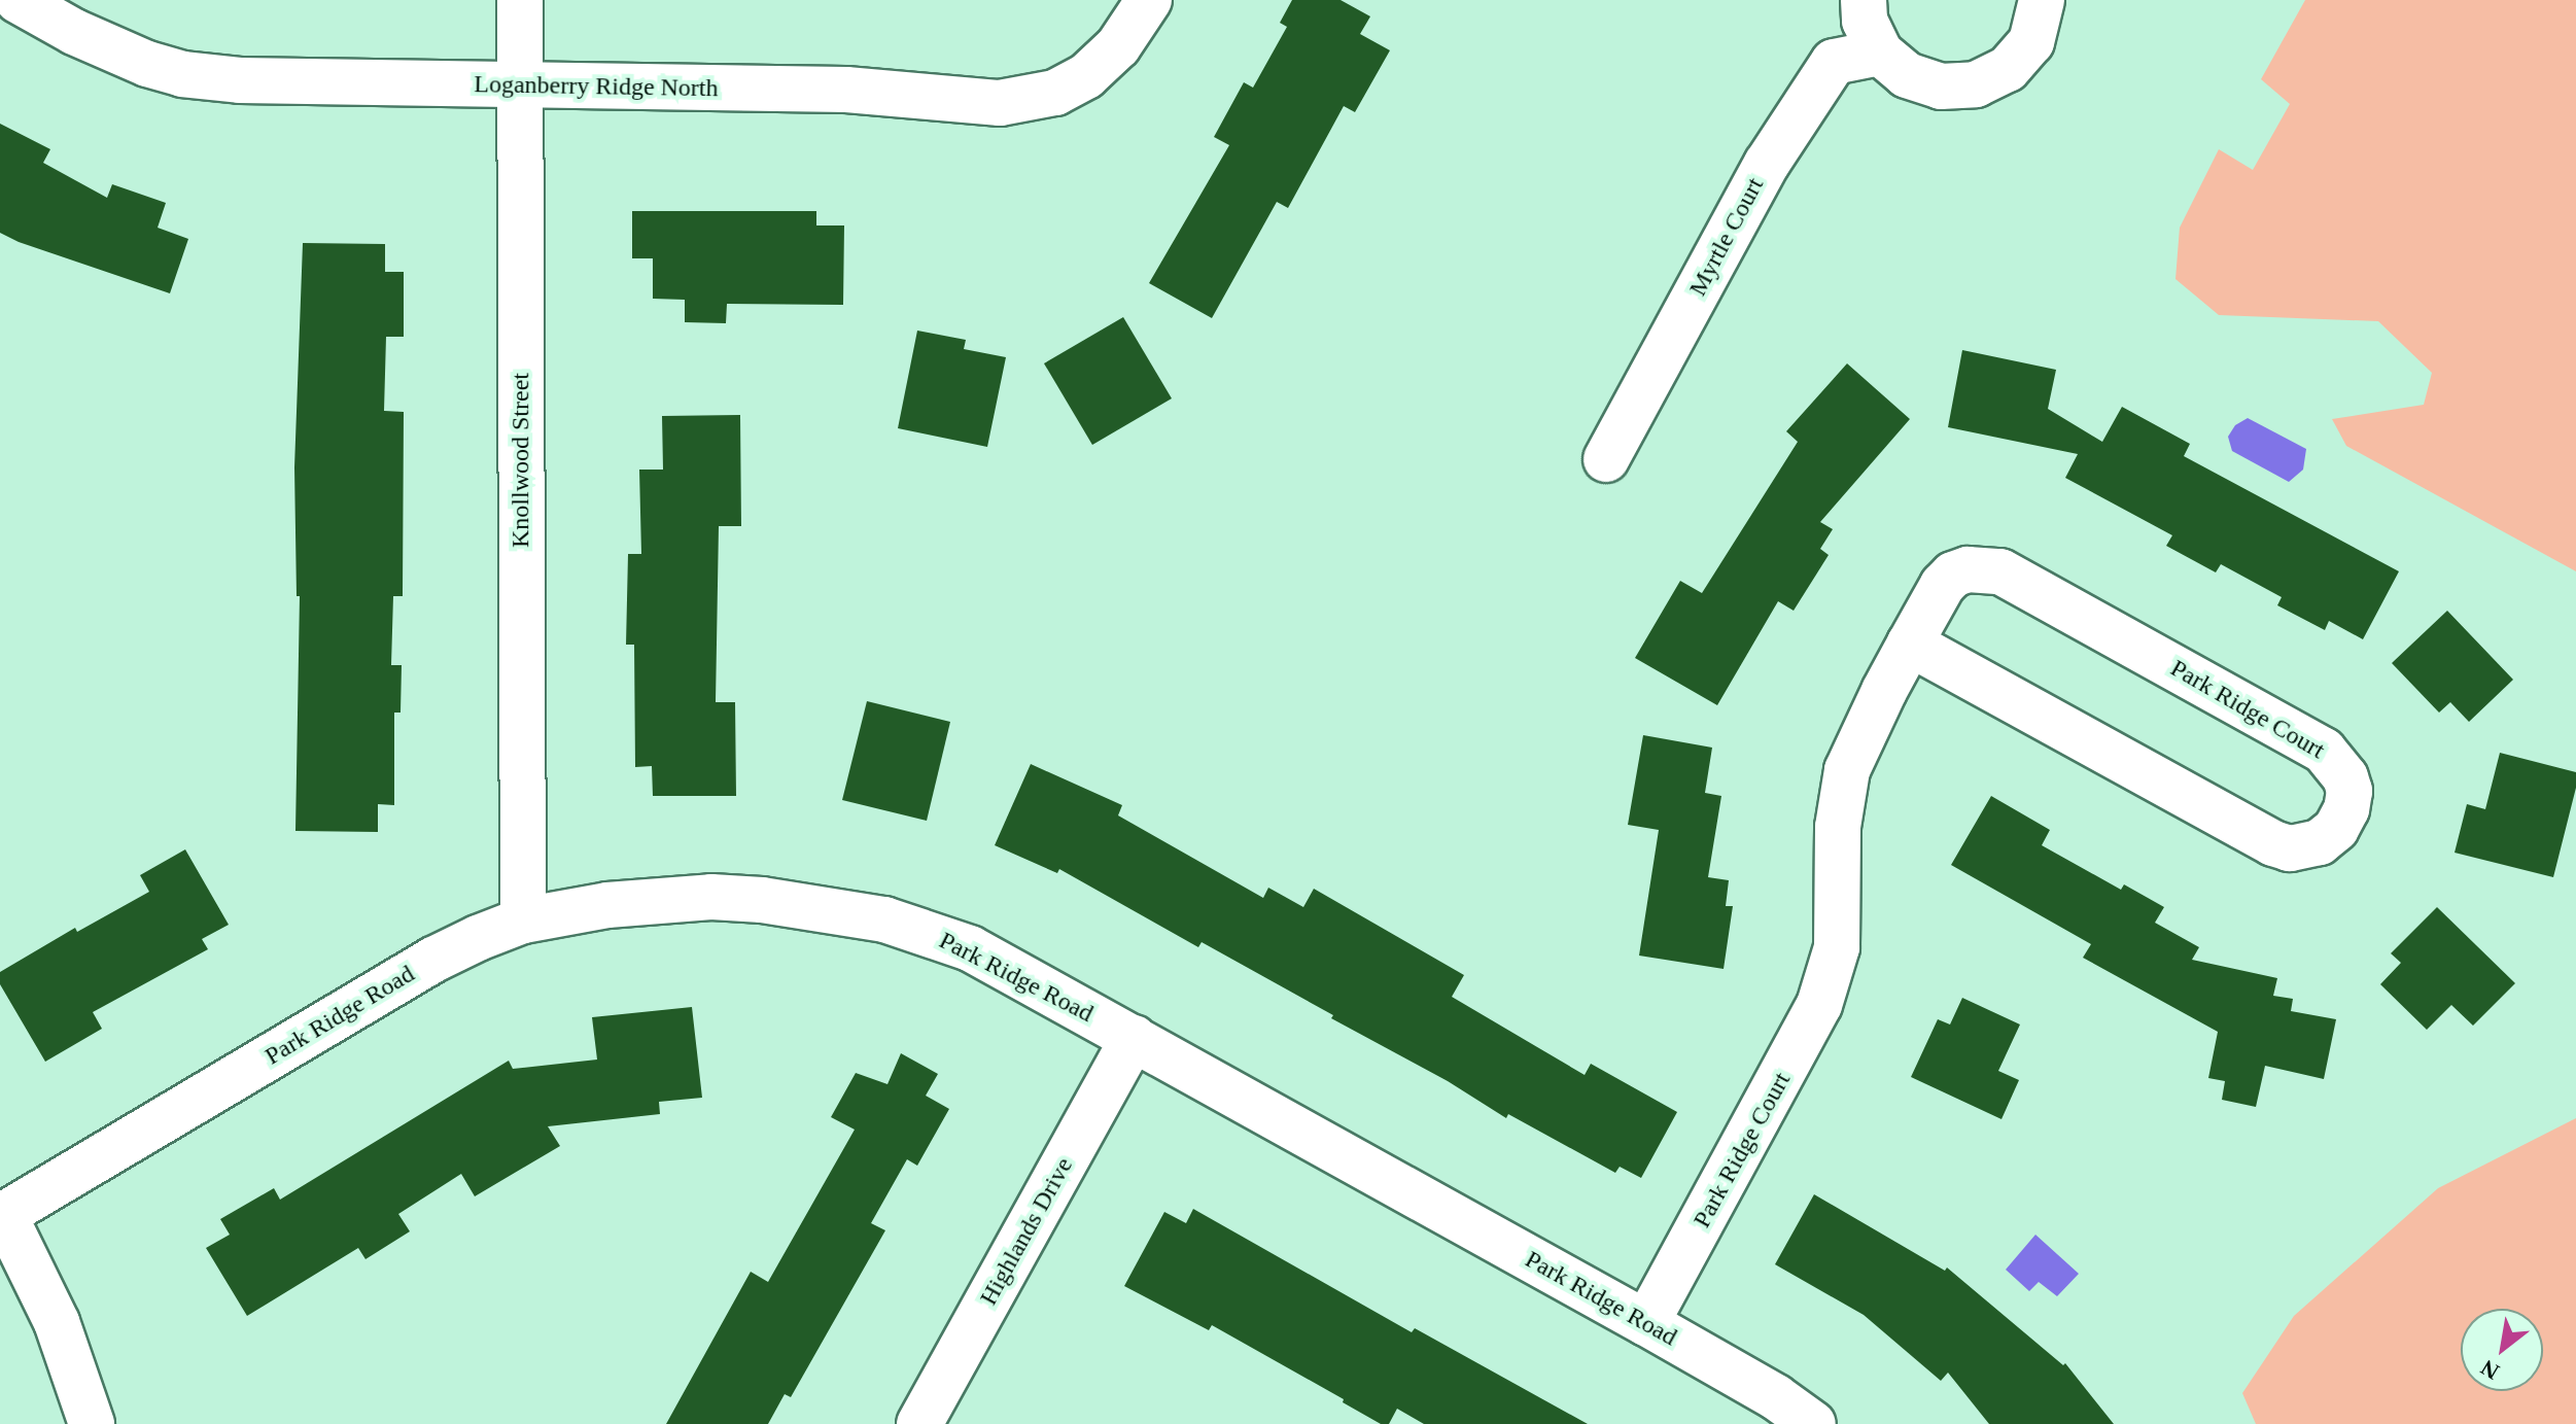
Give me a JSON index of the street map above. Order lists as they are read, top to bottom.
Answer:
{
  "streets": {
    "street": [
      "Loganberry Ridge North",
      "Myrtle Court",
      "Knollwood Street",
      "Park Ridge Court",
      "Park Ridge Road",
      "Highlands Drive"
    ]
  },
  "crossings": [
    ["Loganberry Ridge North", "Knollwood Street"],
    ["Knollwood Street", "Park Ridge Road"],
    ["Park Ridge Court", "Park Ridge Road"],
    ["Park Ridge Road", "Highlands Drive"]
  ],
  "north": "bottom left"
}
